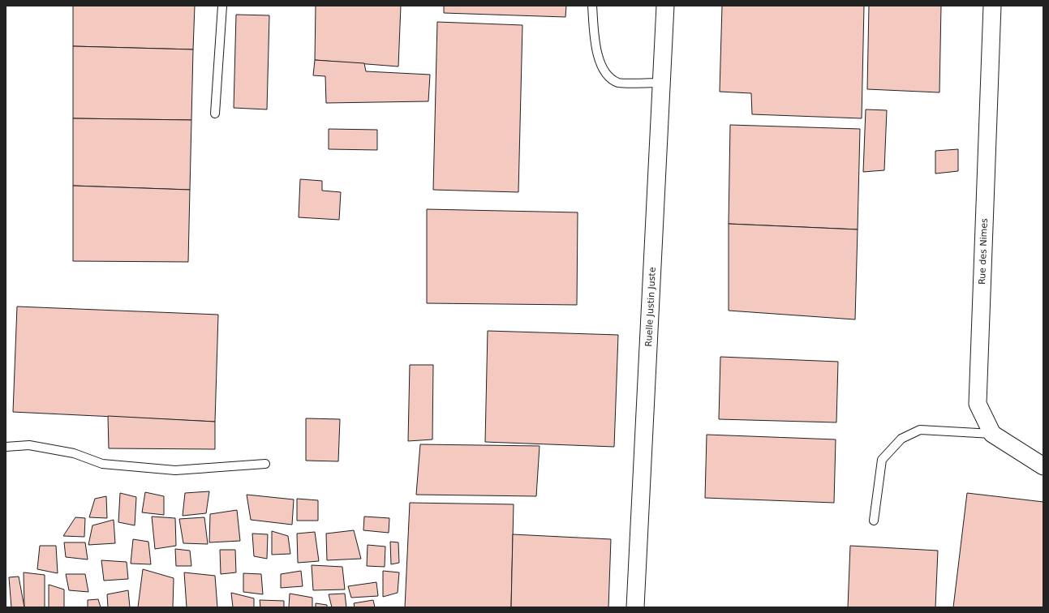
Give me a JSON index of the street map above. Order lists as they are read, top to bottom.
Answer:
{
  "streets": {
    "street": ["Rue des Nimes", "Ruelle Justin Juste"]
  }
}
